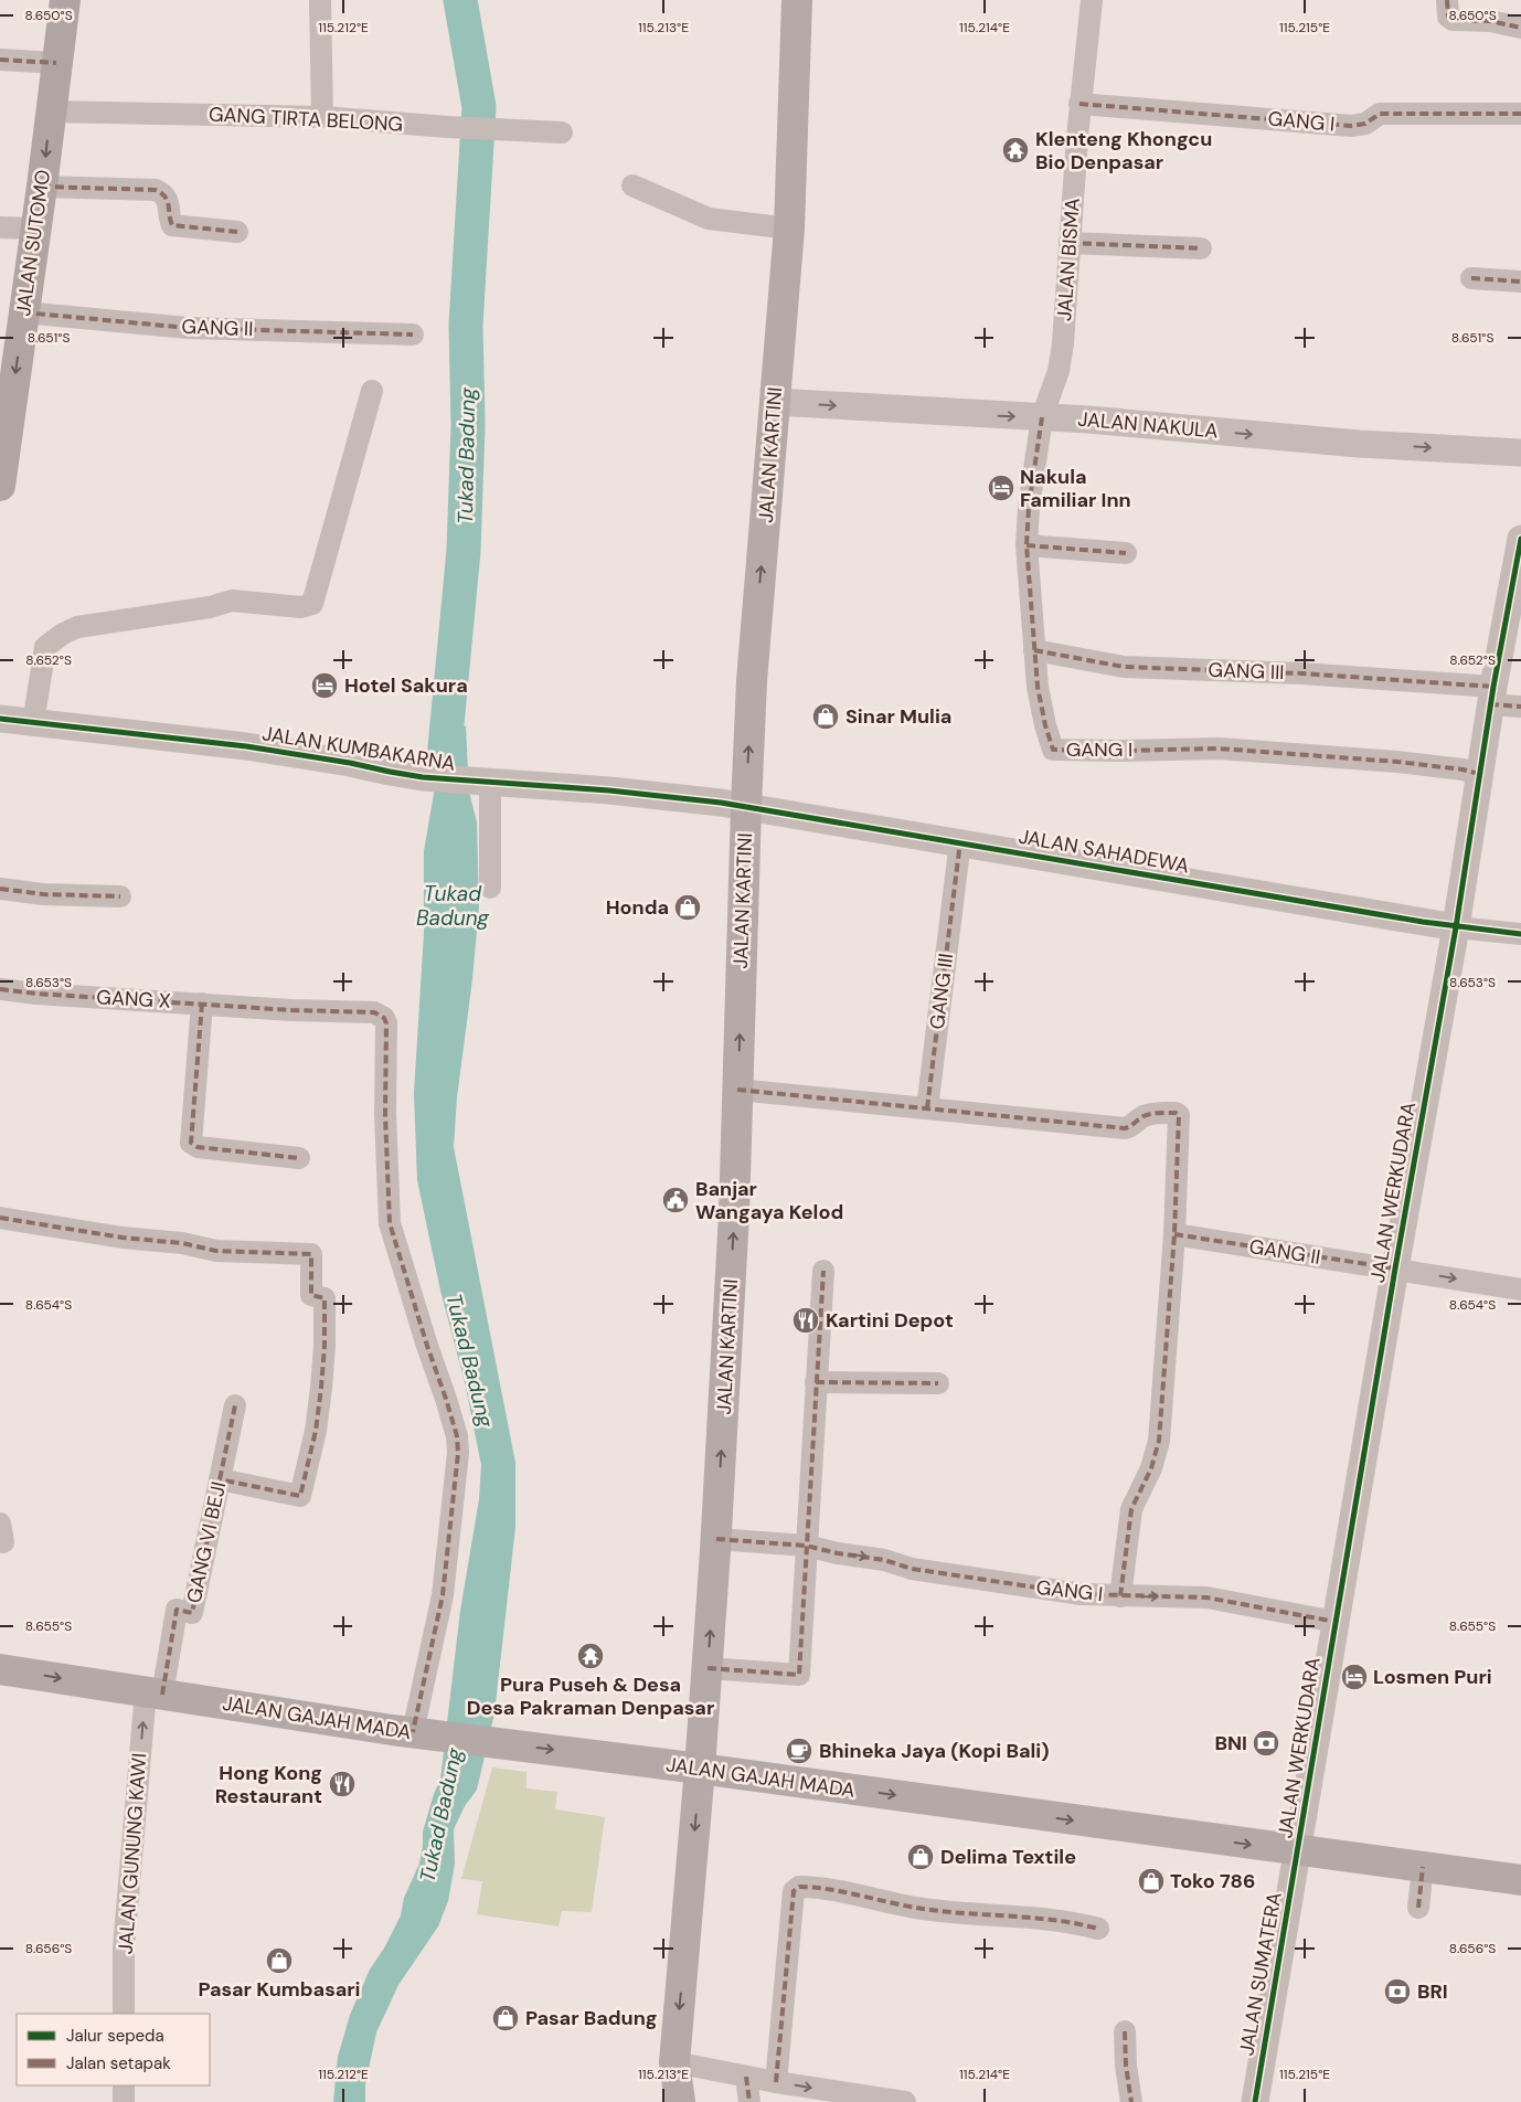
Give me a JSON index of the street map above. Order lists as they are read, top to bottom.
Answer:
{
  "streets": {
    "highway": ["JALAN SUTOMO"],
    "main road": ["JALAN KARTINI", "JALAN GAJAH MADA"],
    "street": [
      "GANG TIRTA BELONG",
      "GANG I",
      "JALAN BISMA",
      "GANG II",
      "JALAN NAKULA",
      "GANG III",
      "JALAN KUMBAKARNA",
      "JALAN SAHADEWA",
      "GANG X",
      "JALAN WERKUDARA",
      "GANG VI BEJI",
      "JALAN GUNUNG KAWI",
      "JALAN SUMATERA"
    ]
  },
  "crossings": [
    ["GANG TIRTA BELONG", "JALAN SUTOMO"],
    ["GANG I", "JALAN BISMA"],
    ["GANG I", "JALAN NAKULA"],
    ["GANG I", "JALAN KARTINI"],
    ["GANG I", "GANG III"],
    ["GANG I", "JALAN WERKUDARA"],
    ["JALAN SUTOMO", "GANG II"],
    ["JALAN BISMA", "JALAN NAKULA"],
    ["GANG II", "JALAN WERKUDARA"],
    ["JALAN NAKULA", "JALAN KARTINI"],
    ["JALAN KARTINI", "JALAN KUMBAKARNA"],
    ["JALAN KARTINI", "JALAN SAHADEWA"],
    ["JALAN KARTINI", "JALAN GAJAH MADA"],
    ["GANG III", "JALAN SAHADEWA"],
    ["GANG III", "JALAN WERKUDARA"],
    ["JALAN KUMBAKARNA", "JALAN SAHADEWA"],
    ["JALAN SAHADEWA", "JALAN WERKUDARA"],
    ["GANG X", "JALAN GAJAH MADA"],
    ["JALAN WERKUDARA", "JALAN GAJAH MADA"],
    ["JALAN WERKUDARA", "JALAN SUMATERA"],
    ["GANG VI BEJI", "JALAN GAJAH MADA"],
    ["GANG VI BEJI", "JALAN GUNUNG KAWI"],
    ["JALAN GAJAH MADA", "JALAN GUNUNG KAWI"],
    ["JALAN GAJAH MADA", "JALAN SUMATERA"]
  ],
  "one_way": ["JALAN SUTOMO", "JALAN GAJAH MADA", "JALAN GUNUNG KAWI"],
  "water": ["Tukad Badung"],
  "places": {
    "temple": ["Klenteng Khongcu Bio Denpasar", "Pura Puseh & Desa Desa Pakraman Denpasar"],
    "hotel": ["Nakula Familiar Inn", "Hotel Sakura", "Losmen Puri"],
    "shop": [
      "Sinar Mulia",
      "Honda",
      "Delima Textile",
      "Toko 786",
      "Pasar Kumbasari",
      "Pasar Badung"
    ],
    "public building": ["Banjar Wangaya Kelod"],
    "restaurant": ["Kartini Depot", "Hong Kong Restaurant"],
    "bank": ["BNI", "BRI"],
    "cafe": ["Bhineka Jaya (Kopi Bali)"]
  },
  "legend": ["Jalur sepeda", "Jalan setapak"],
  "coordinates": [
    "8.650°S",
    "115.212°E",
    "115.213°E",
    "115.214°E",
    "115.215°E",
    "8.651°S",
    "8.652°S",
    "8.653°S",
    "8.654°S",
    "8.655°S",
    "8.656°S"
  ]
}
